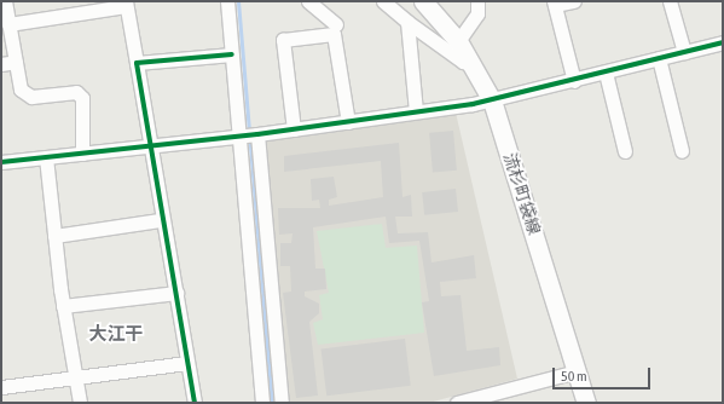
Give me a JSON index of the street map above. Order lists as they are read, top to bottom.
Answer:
{
  "streets": {
    "main road": ["流杉町袋線"]
  },
  "districts": ["大江干"],
  "scale_bar": "50 m"
}
